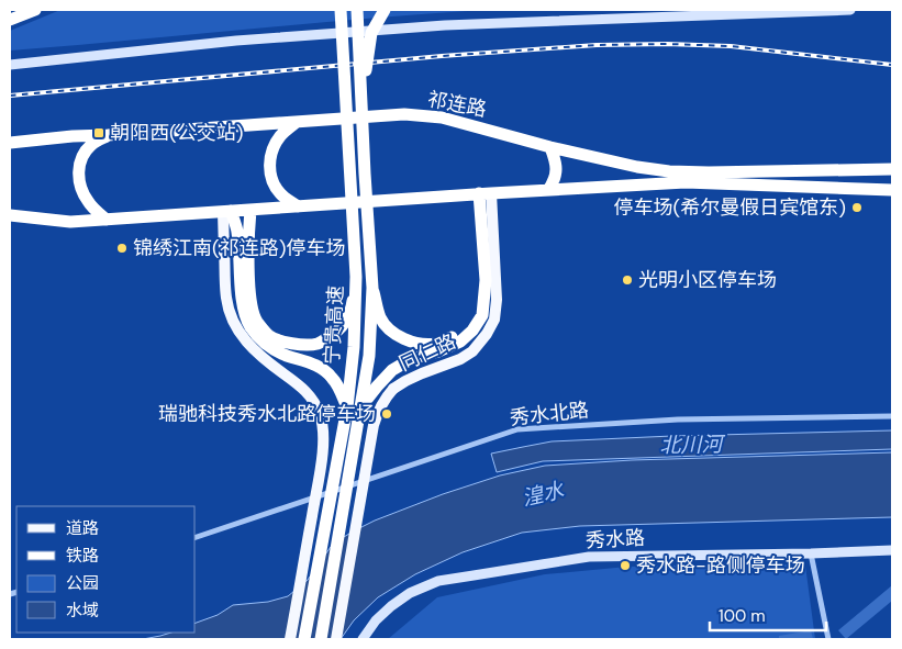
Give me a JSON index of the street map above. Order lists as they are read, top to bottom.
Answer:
{
  "streets": {
    "highway": ["祁连路", "宁贵高速"],
    "main road": ["同仁路"],
    "street": ["秀水北路", "秀水路"]
  },
  "water": ["北川河", "湟水"],
  "places": {
    "transit": ["朝阳西(公交站)"],
    "other": [
      "停车场(希尔曼假日宾馆东)",
      "锦绣江南(祁连路)停车场",
      "光明小区停车场",
      "瑞驰科技秀水北路停车场",
      "秀水路-路侧停车场"
    ]
  },
  "legend": [
    "道路",
    "铁路",
    "公园",
    "水域"
  ],
  "scale_bar": "100 m"
}
